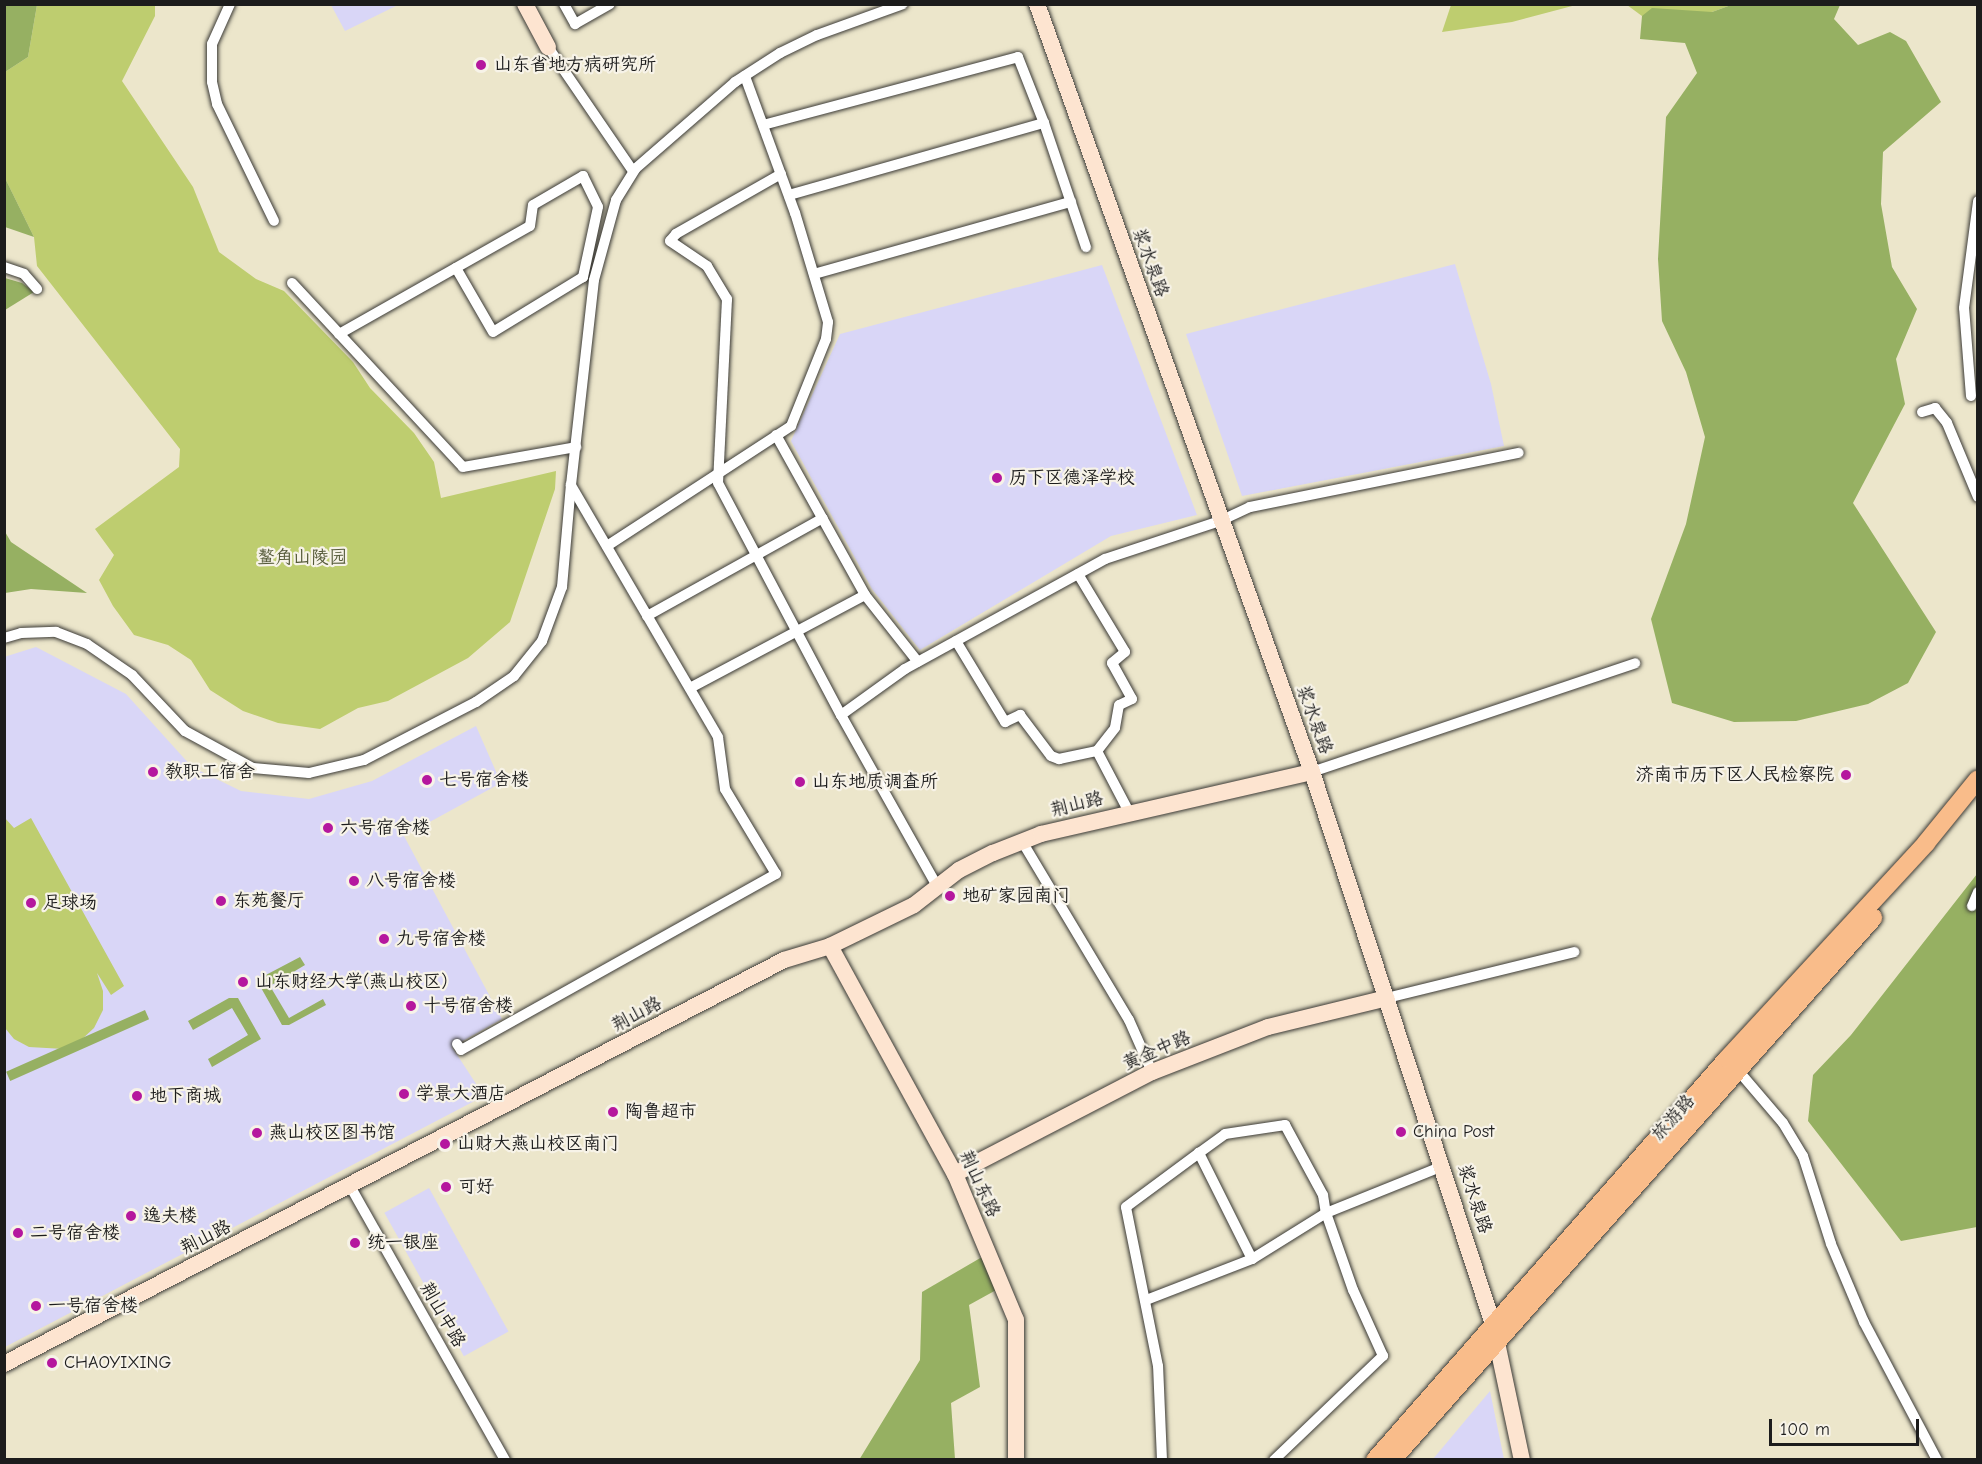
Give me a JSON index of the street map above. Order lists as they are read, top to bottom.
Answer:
{
  "streets": {
    "main road": [
      "浆水泉路",
      "荆山路",
      "黄金中路",
      "旅游路",
      "荆山东路"
    ],
    "street": ["荆山中路"]
  },
  "crossings": [
    ["浆水泉路", "荆山路"],
    ["浆水泉路", "黄金中路"],
    ["浆水泉路", "旅游路"],
    ["荆山路", "荆山东路"],
    ["荆山路", "荆山中路"],
    ["黄金中路", "荆山东路"]
  ],
  "parks": ["鳌角山陵园"],
  "places": [
    "山东省地方病研究所",
    "历下区德泽学校",
    "教职工宿舍",
    "济南市历下区人民检察院",
    "七号宿舍楼",
    "山东地质调查所",
    "六号宿舍楼",
    "八号宿舍楼",
    "地矿家园南门",
    "东苑餐厅",
    "足球场",
    "九号宿舍楼",
    "山东财经大学(燕山校区)",
    "十号宿舍楼",
    "学景大酒店",
    "地下商城",
    "陶鲁超市",
    "China Post",
    "燕山校区图书馆",
    "山财大燕山校区南门",
    "可好",
    "逸夫楼",
    "二号宿舍楼",
    "统一银座",
    "一号宿舍楼",
    "CHAOYIXING"
  ],
  "scale_bar": "100 m"
}
